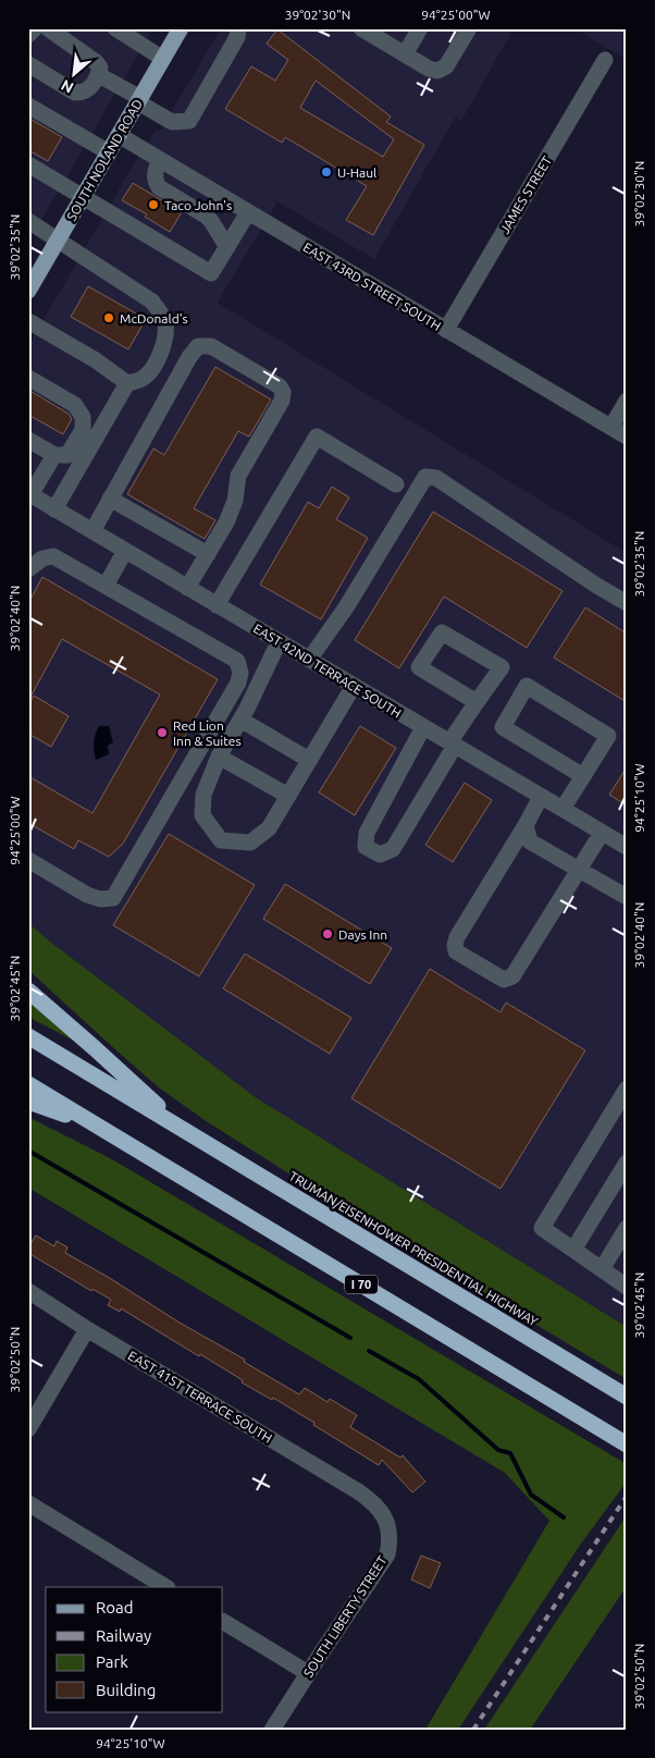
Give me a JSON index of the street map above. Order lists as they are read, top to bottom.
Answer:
{
  "streets": {
    "highway": ["TRUMAN/EISENHOWER PRESIDENTIAL HIGHWAY", "I 70"],
    "main road": ["SOUTH NOLAND ROAD"],
    "street": [
      "JAMES STREET",
      "EAST 43RD STREET SOUTH",
      "EAST 42ND TERRACE SOUTH",
      "EAST 41ST TERRACE SOUTH",
      "SOUTH LIBERTY STREET"
    ]
  },
  "crossings": [
    ["SOUTH NOLAND ROAD", "EAST 43RD STREET SOUTH"],
    ["JAMES STREET", "EAST 43RD STREET SOUTH"],
    ["EAST 41ST TERRACE SOUTH", "SOUTH LIBERTY STREET"]
  ],
  "places": [
    "U-Haul",
    "Taco John's",
    "McDonald's",
    "Red Lion Inn & Suites",
    "Days Inn"
  ],
  "legend": [
    "Road",
    "Railway",
    "Park",
    "Building"
  ],
  "north": "bottom left",
  "coordinates": [
    "39°02'30\"N",
    "94°25'00\"W",
    "39°02'35\"N",
    "39°02'40\"N",
    "94°25'10\"W",
    "39°02'45\"N",
    "39°02'50\"N"
  ]
}
